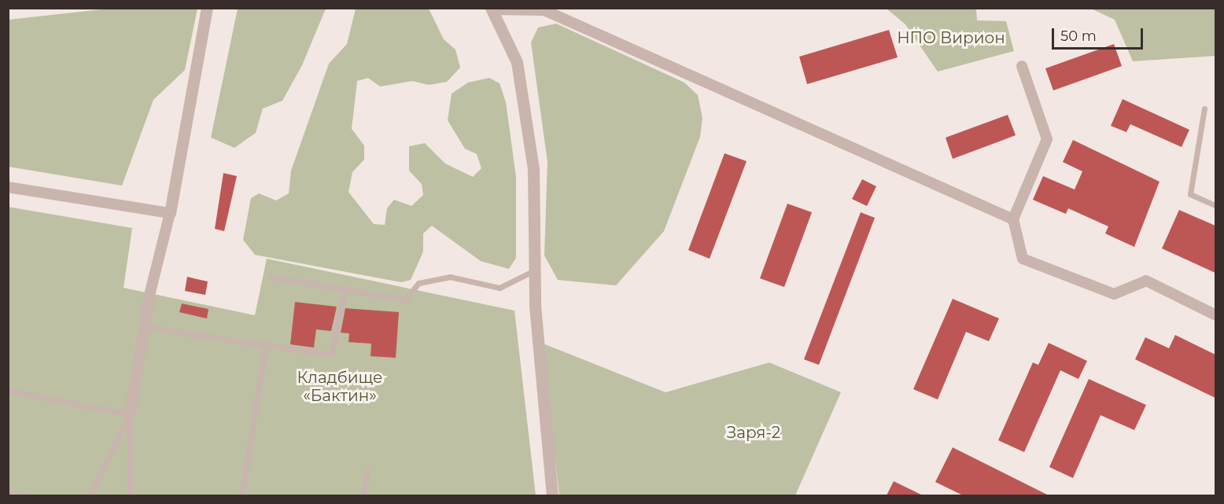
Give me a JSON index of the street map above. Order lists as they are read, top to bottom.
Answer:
{
  "parks": ["НПО Вирион", "Кладбище «Бактин»", "Заря-2"],
  "scale_bar": "50 m"
}
